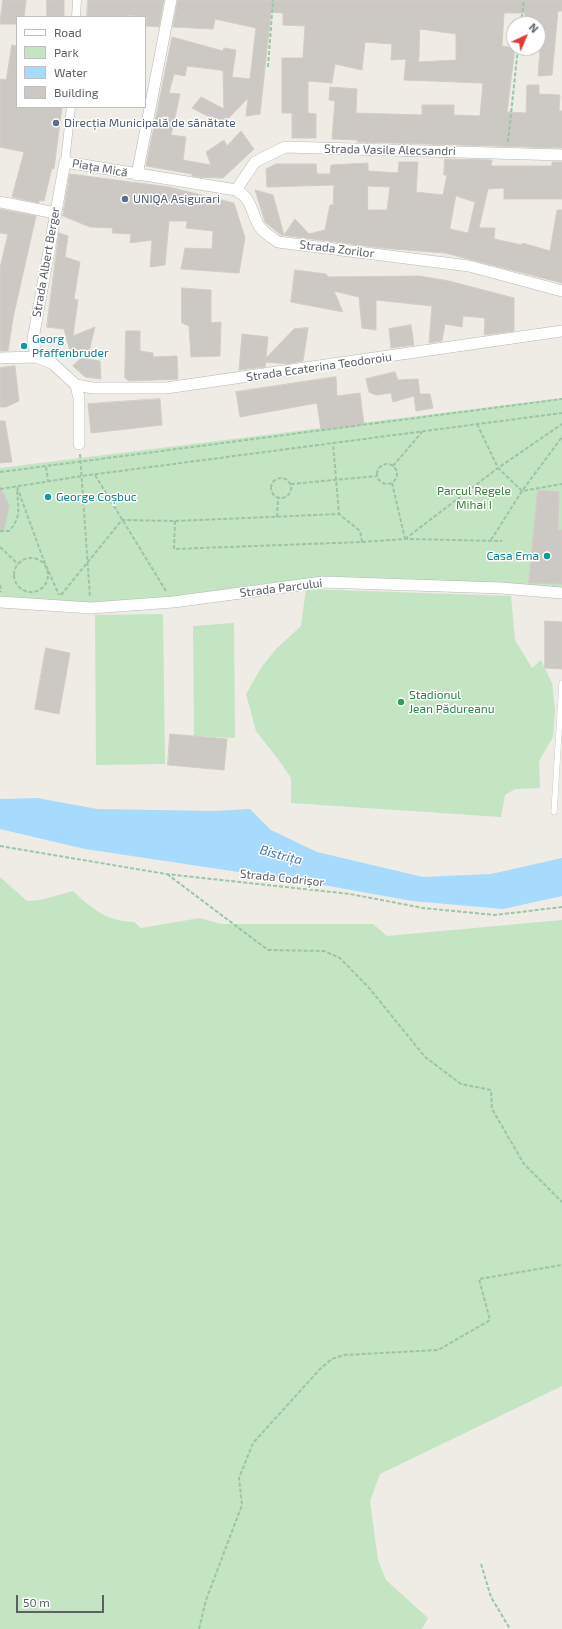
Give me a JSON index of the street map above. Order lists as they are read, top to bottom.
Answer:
{
  "streets": {
    "street": [
      "Strada Vasile Alecsandri",
      "Piața Mică",
      "Strada Zorilor",
      "Strada Albert Berger",
      "Strada Ecaterina Teodoroiu",
      "Strada Parcului"
    ],
    "path": ["Strada Codrișor"]
  },
  "crossings": [
    ["Strada Vasile Alecsandri", "Strada Zorilor"],
    ["Piața Mică", "Strada Albert Berger"]
  ],
  "water": ["Bistrița"],
  "parks": ["Parcul Regele Mihai I"],
  "places": [
    "Direcția Municipală de sănătate",
    "UNIQA Asigurari",
    "Georg Pfaffenbruder",
    "George Coșbuc",
    "Casa Ema",
    "Stadionul Jean Pădureanu"
  ],
  "legend": [
    "Road",
    "Park",
    "Water",
    "Building"
  ],
  "scale_bar": "50 m",
  "north": "top right"
}
